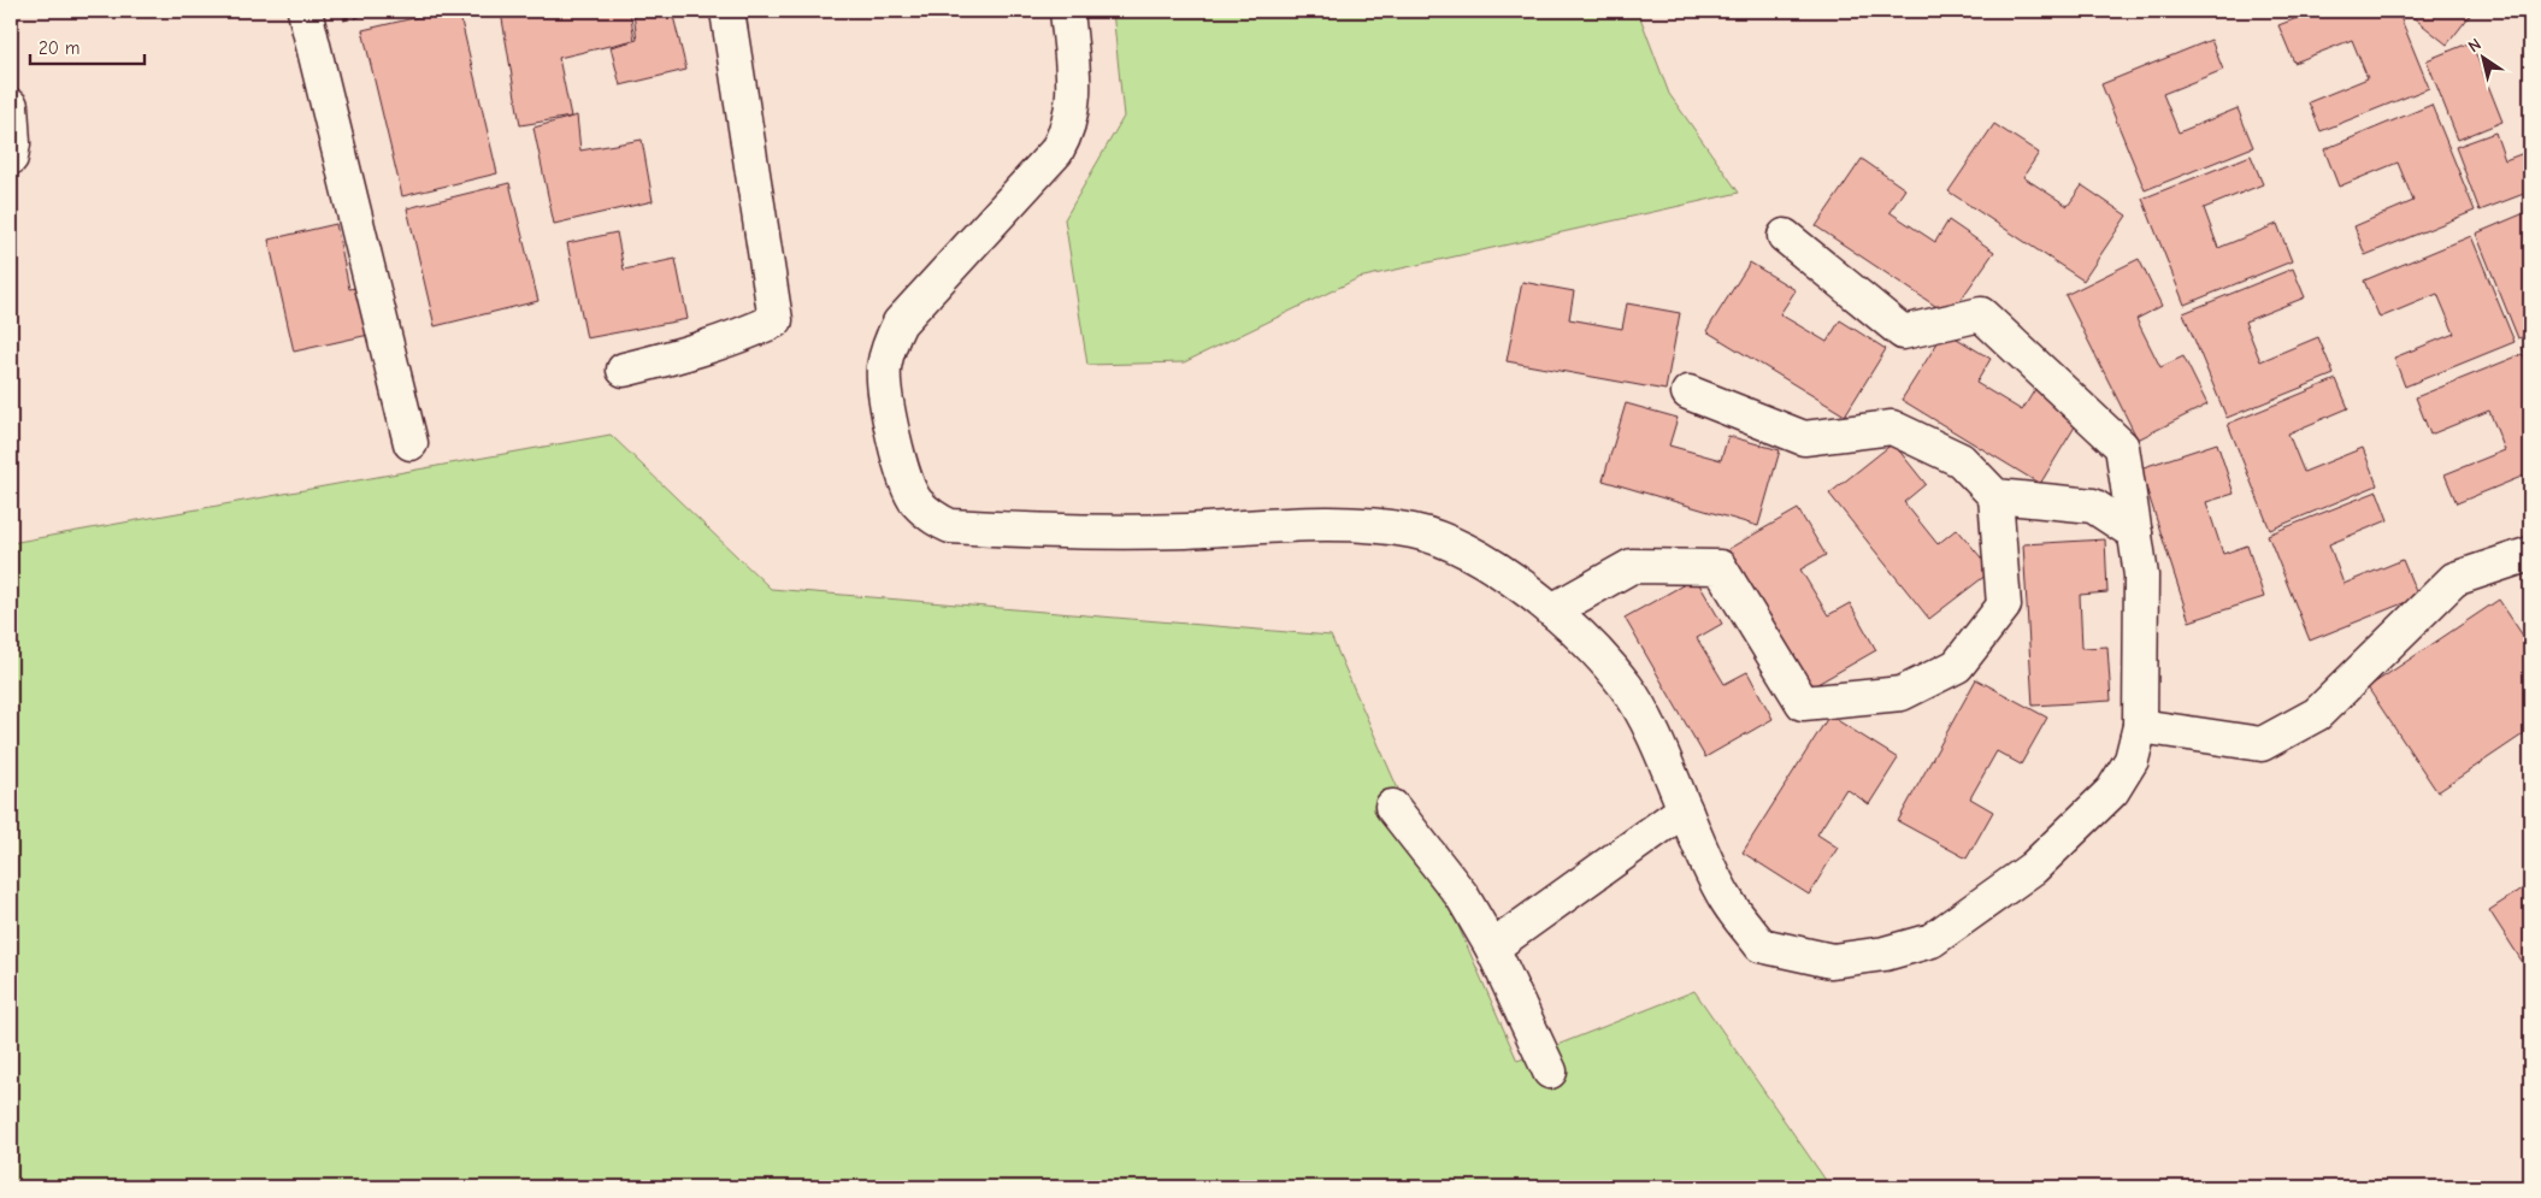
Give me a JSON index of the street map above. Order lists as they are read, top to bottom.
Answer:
{
  "scale_bar": "20 m",
  "north": "top left"
}
